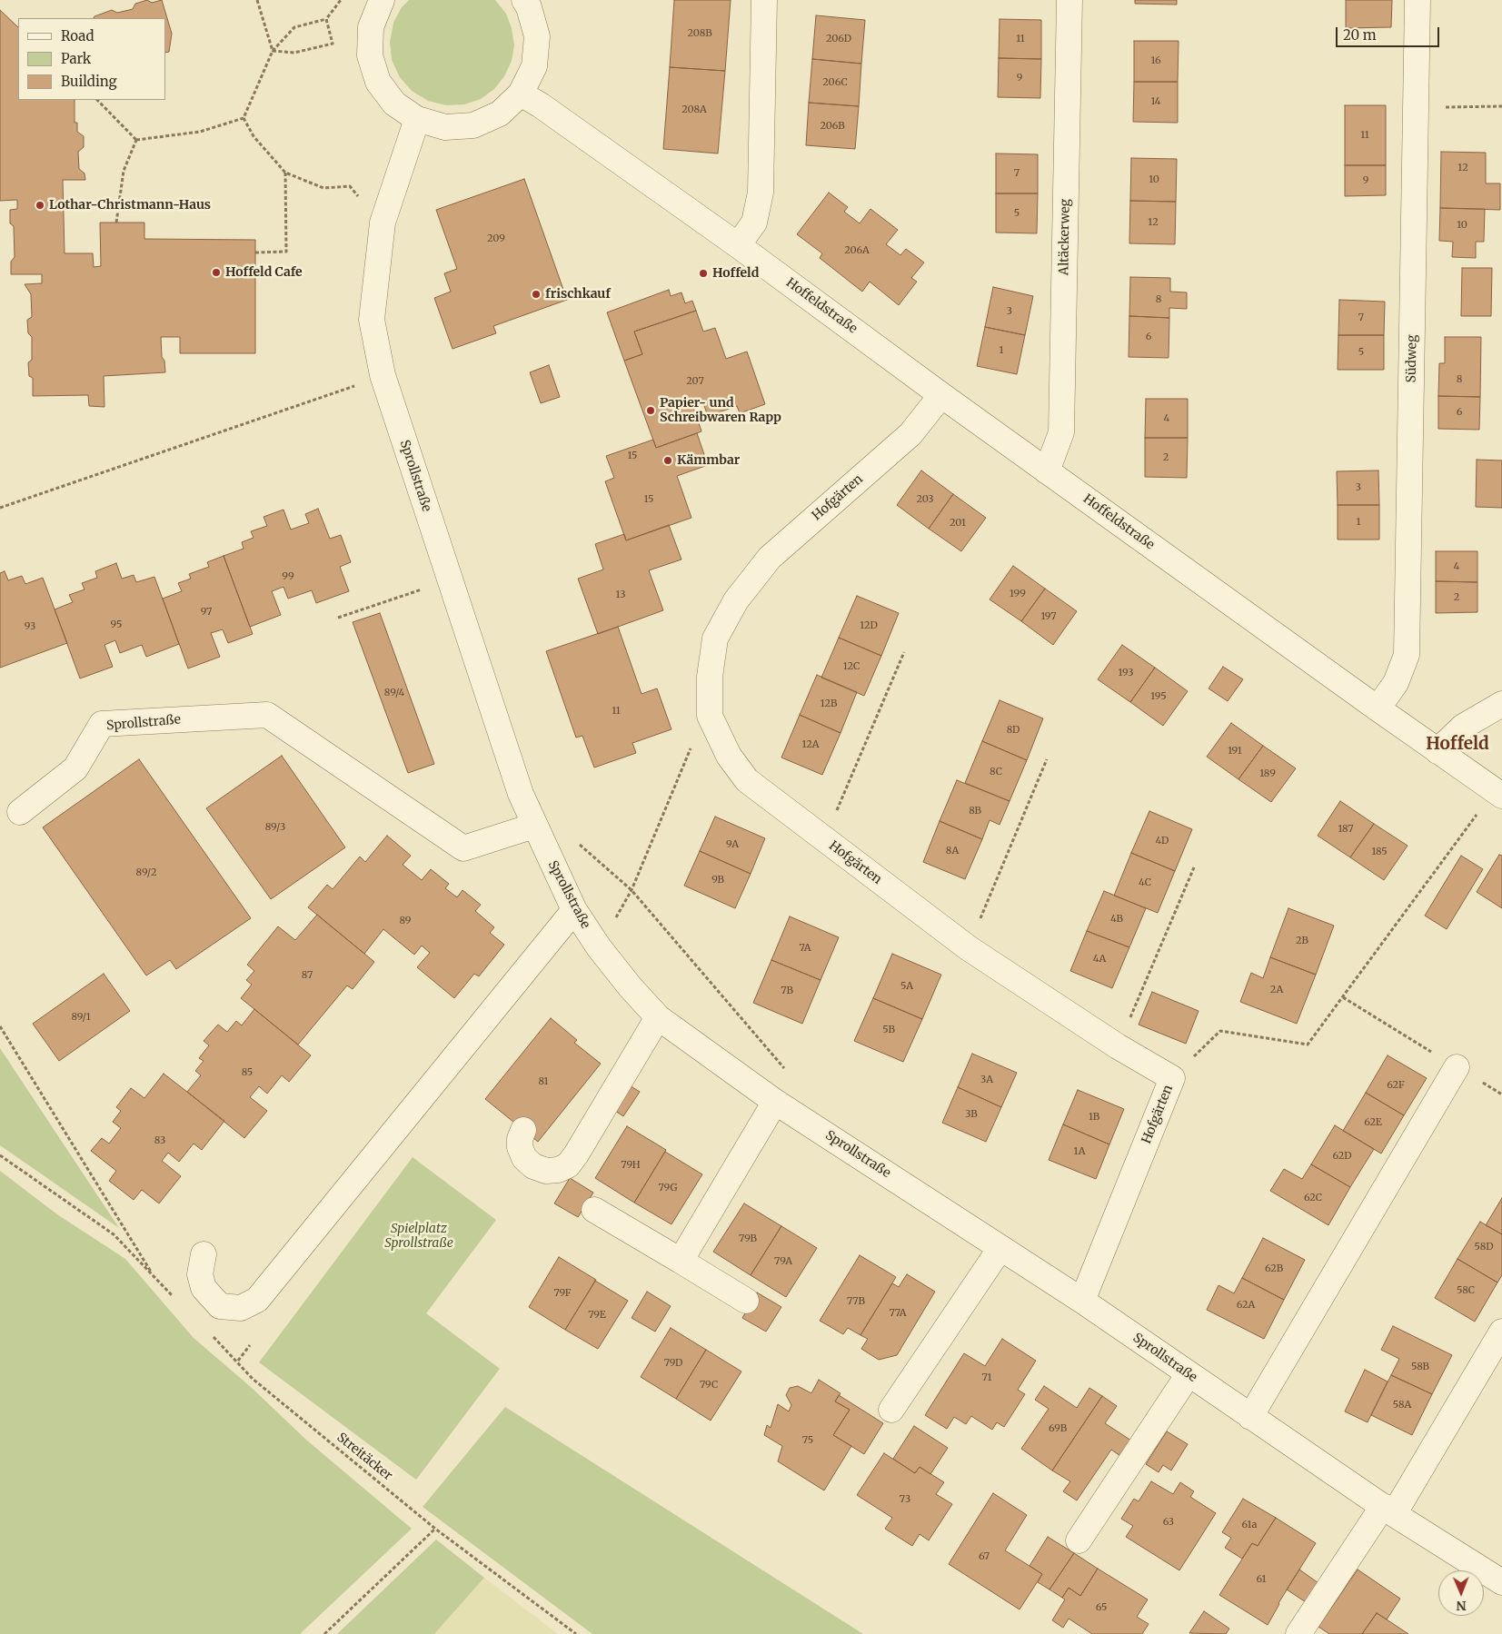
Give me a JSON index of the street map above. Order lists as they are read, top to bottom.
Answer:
{
  "streets": {
    "street": [
      "Altäckerweg",
      "Hoffeldstraße",
      "Südweg",
      "Sprollstraße",
      "Hofgärten"
    ],
    "path": ["Streitäcker"]
  },
  "crossings": [
    ["Altäckerweg", "Hoffeldstraße"],
    ["Hoffeldstraße", "Südweg"],
    ["Hoffeldstraße", "Hofgärten"],
    ["Sprollstraße", "Hofgärten"]
  ],
  "districts": ["Hoffeld"],
  "parks": ["Spielplatz Sprollstraße"],
  "places": [
    "Lothar-Christmann-Haus",
    "Hoffeld Cafe",
    "Hoffeld",
    "frischkauf",
    "Papier- und Schreibwaren Rapp",
    "Kämmbar"
  ],
  "house_numbers": [
    "208B",
    "206D",
    "11",
    "16",
    "9",
    "206C",
    "14",
    "208A",
    "206B",
    "11",
    "12",
    "7",
    "10",
    "9",
    "5",
    "12",
    "10",
    "209",
    "206A",
    "8",
    "3",
    "7",
    "6",
    "1",
    "5",
    "8",
    "207",
    "6",
    "4",
    "15",
    "2",
    "3",
    "15",
    "203",
    "1",
    "201",
    "4",
    "99",
    "199",
    "13",
    "2",
    "97",
    "197",
    "95",
    "12D",
    "93",
    "12C",
    "193",
    "89/4",
    "195",
    "12B",
    "11",
    "8D",
    "12A",
    "191",
    "8C",
    "189",
    "8B",
    "89/3",
    "187",
    "4D",
    "9A",
    "8A",
    "185",
    "89/2",
    "9B",
    "4C",
    "4B",
    "89",
    "2B",
    "7A",
    "4A",
    "87",
    "5A",
    "2A",
    "7B",
    "89/1",
    "5B",
    "85",
    "3A",
    "81",
    "62F",
    "3B",
    "1B",
    "62E",
    "83",
    "1A",
    "62D",
    "79H",
    "79G",
    "62C",
    "79B",
    "58D",
    "79A",
    "62B",
    "58C",
    "79F",
    "77B",
    "62A",
    "77A",
    "79E",
    "79D",
    "58B",
    "71",
    "79C",
    "58A",
    "69B",
    "75",
    "73",
    "63",
    "61a",
    "67",
    "61",
    "65"
  ],
  "legend": ["Road", "Park", "Building"],
  "scale_bar": "20 m",
  "north": "bottom"
}
